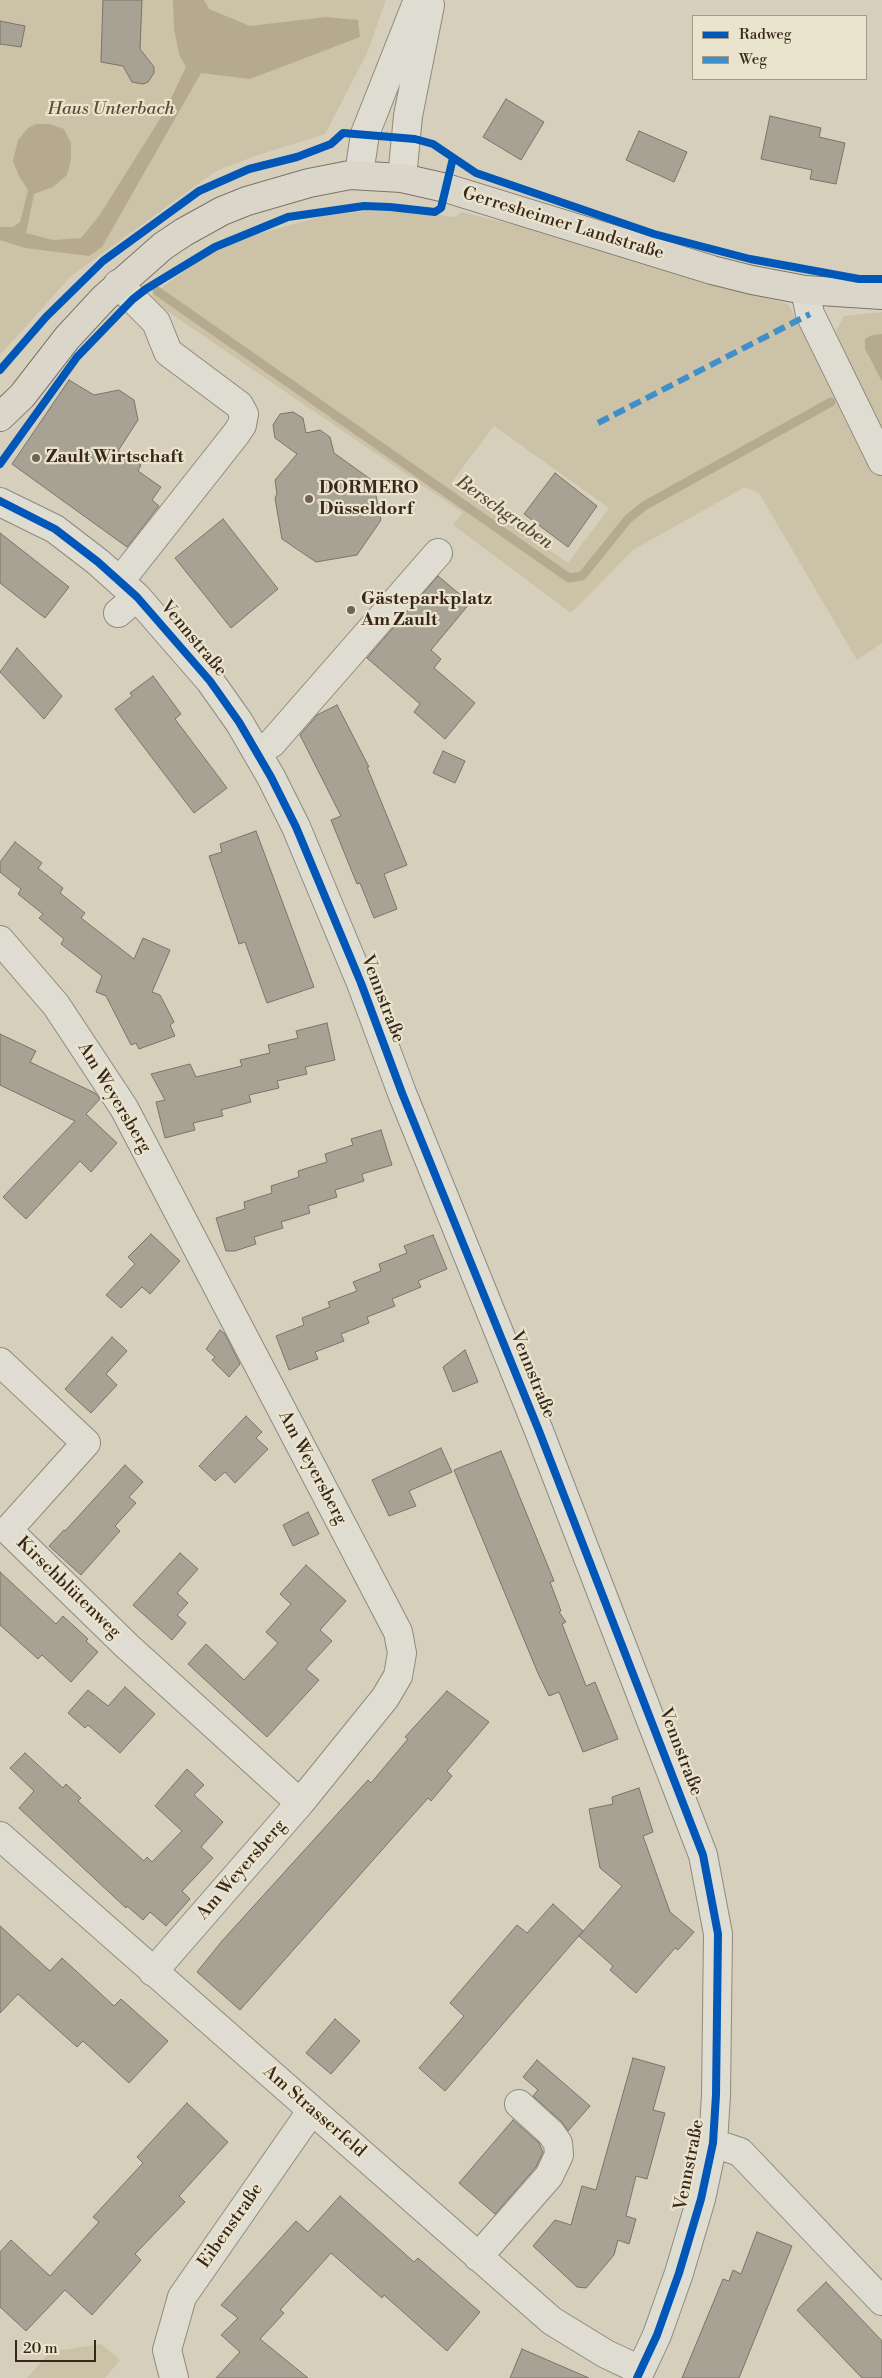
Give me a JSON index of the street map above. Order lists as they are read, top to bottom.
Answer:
{
  "streets": {
    "main road": ["Gerresheimer Landstraße"],
    "street": [
      "Vennstraße",
      "Am Weyersberg",
      "Kirschblütenweg",
      "Am Strasserfeld",
      "Eibenstraße"
    ]
  },
  "crossings": [
    ["Vennstraße", "Am Strasserfeld"],
    ["Am Weyersberg", "Kirschblütenweg"],
    ["Am Weyersberg", "Am Strasserfeld"],
    ["Am Strasserfeld", "Eibenstraße"]
  ],
  "water": ["Berschgraben"],
  "parks": ["Haus Unterbach"],
  "places": ["Zault Wirtschaft", "DORMERO Düsseldorf", "Gästeparkplatz Am Zault"],
  "legend": ["Radweg", "Weg"],
  "scale_bar": "20 m"
}
